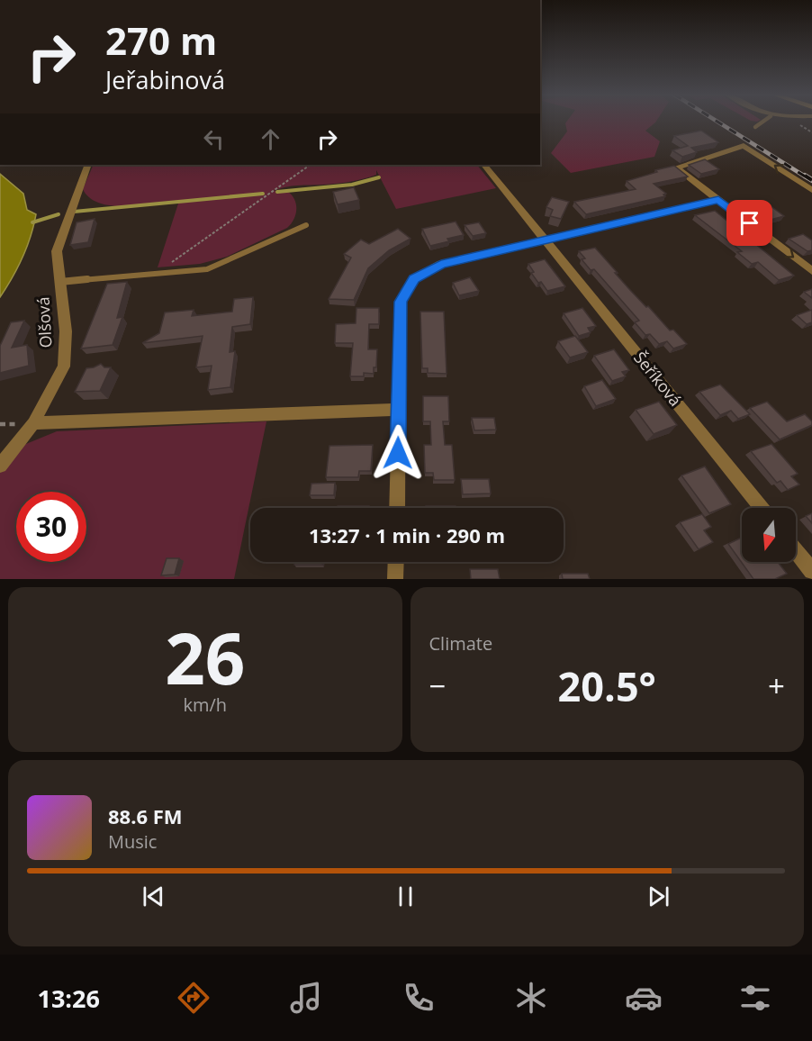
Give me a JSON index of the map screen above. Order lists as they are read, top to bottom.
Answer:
{
  "streets": {
    "street": ["Olšová", "Šeříková"]
  },
  "north": "bottom",
  "page": {
    "turn": ["270 m", "Jeřabinová"],
    "limit": "30",
    "trip": "13:27 · 1 min · 290 m",
    "tile": [
      ["26", "km/h"],
      "Climate"
    ],
    "heat": ["−", "20.5°", "+"],
    "song": ["88.6 FM", "Music"],
    "tabs": "13:26"
  }
}
